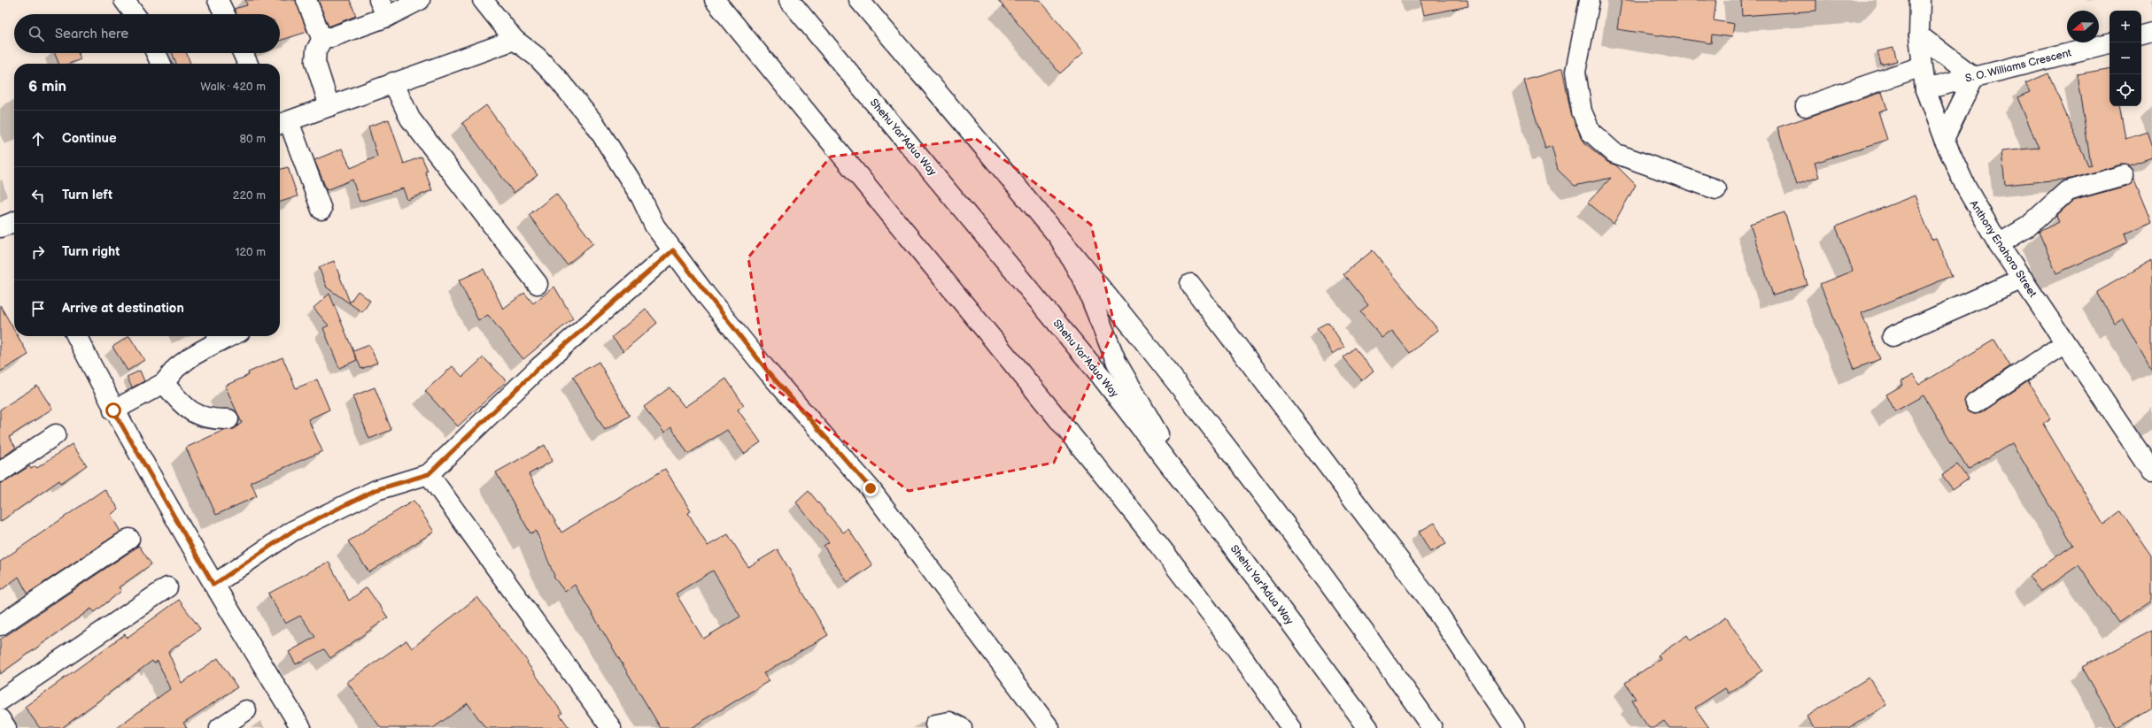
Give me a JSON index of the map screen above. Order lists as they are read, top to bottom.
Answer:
{
  "streets": {
    "main road": ["S. O. Williams Crescent", "Shehu Yar'Adua Way", "Anthony Enahoro Street"]
  },
  "crossings": [
    ["S. O. Williams Crescent", "Anthony Enahoro Street"]
  ],
  "north": "left",
  "page": {
    "map_buttons": ["+", "−"],
    "search": "Search here",
    "heading": ["6 min", "Walk · 420 m"],
    "list": [
      ["Continue", "80 m"],
      ["Turn left", "220 m"],
      ["Turn right", "120 m"],
      "Arrive at destination"
    ]
  }
}
